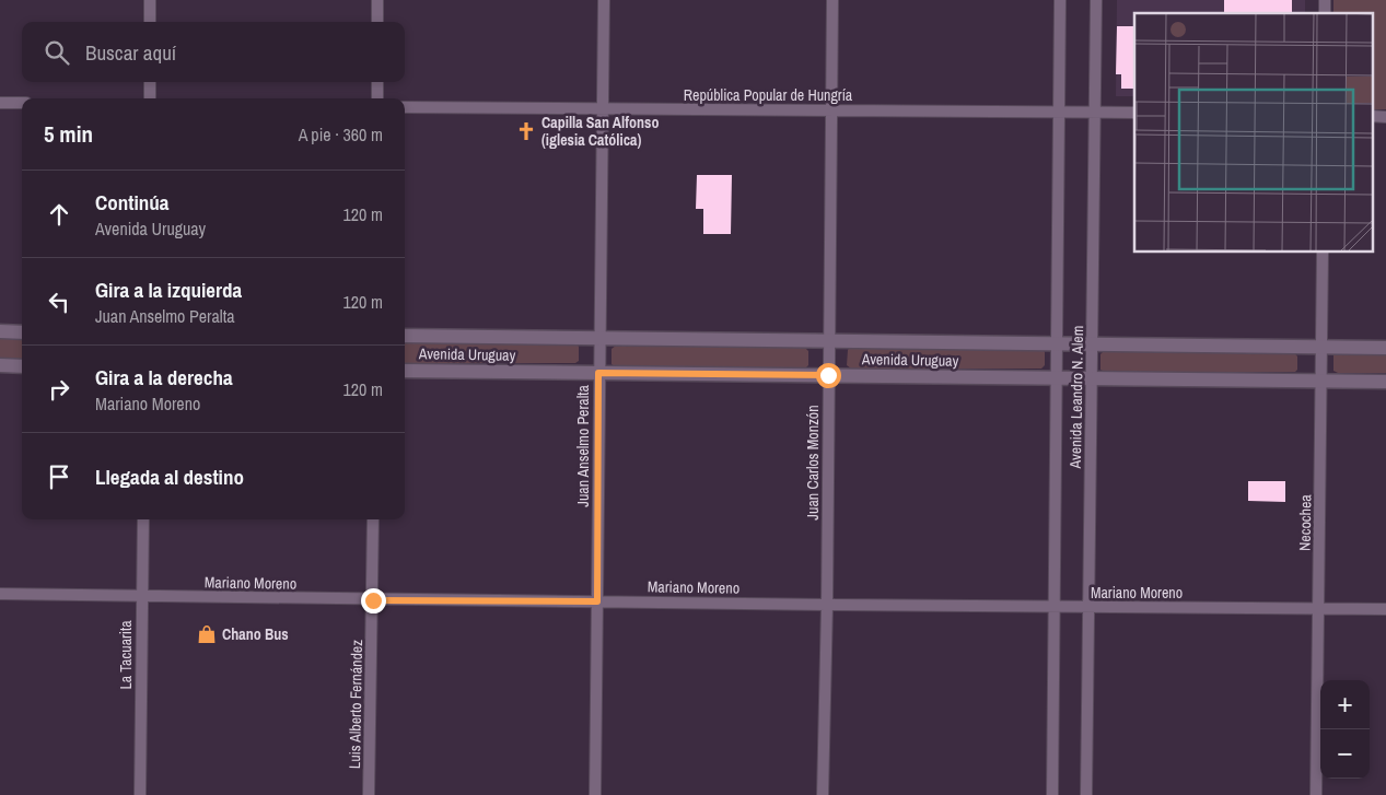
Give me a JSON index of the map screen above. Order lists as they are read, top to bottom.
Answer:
{
  "streets": {
    "street": [
      "República Popular de Hungría",
      "Avenida Uruguay",
      "Avenida Leandro N. Alem",
      "Juan Anselmo Peralta",
      "Juan Carlos Monzón",
      "Necochea",
      "Mariano Moreno",
      "La Tacuarita",
      "Luis Alberto Fernández"
    ]
  },
  "crossings": [
    ["República Popular de Hungría", "Avenida Leandro N. Alem"],
    ["República Popular de Hungría", "Juan Anselmo Peralta"],
    ["República Popular de Hungría", "Juan Carlos Monzón"],
    ["Avenida Uruguay", "Avenida Leandro N. Alem"],
    ["Avenida Uruguay", "Juan Anselmo Peralta"],
    ["Avenida Uruguay", "Juan Carlos Monzón"],
    ["Avenida Uruguay", "Necochea"],
    ["Avenida Leandro N. Alem", "Mariano Moreno"],
    ["Juan Anselmo Peralta", "Mariano Moreno"],
    ["Juan Carlos Monzón", "Mariano Moreno"],
    ["Necochea", "Mariano Moreno"],
    ["Mariano Moreno", "La Tacuarita"],
    ["Mariano Moreno", "Luis Alberto Fernández"]
  ],
  "places": {
    "church": ["Capilla San Alfonso (iglesia Católica)"],
    "shop": ["Chano Bus"]
  },
  "page": {
    "search": "Buscar aquí",
    "heading": ["5 min", "A pie · 360 m"],
    "list": [
      ["Continúa", "Avenida Uruguay", "120 m"],
      ["Gira a la izquierda", "Juan Anselmo Peralta", "120 m"],
      ["Gira a la derecha", "Mariano Moreno", "120 m"],
      "Llegada al destino"
    ],
    "map_buttons": ["+", "−"]
  }
}
